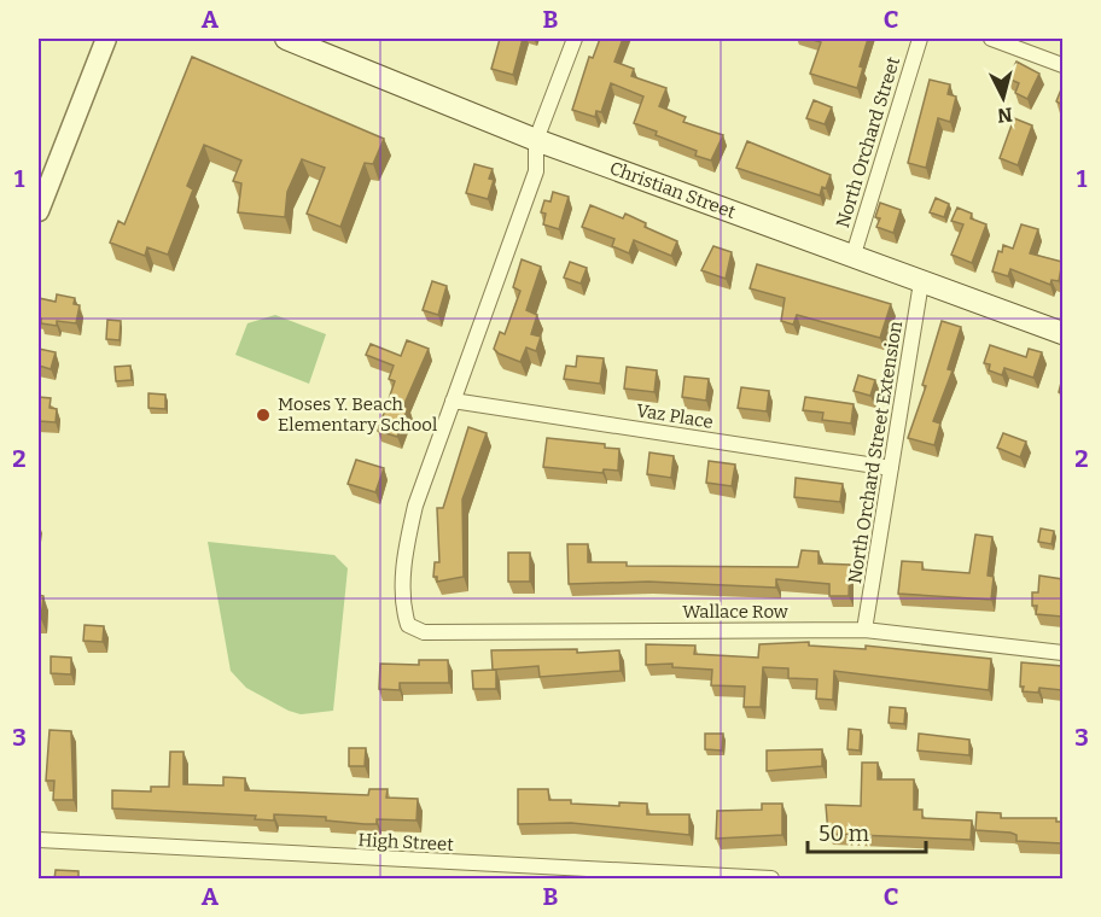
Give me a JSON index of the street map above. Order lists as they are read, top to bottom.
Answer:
{
  "streets": {
    "main road": ["Christian Street"],
    "street": [
      "North Orchard Street",
      "Vaz Place",
      "North Orchard Street Extension",
      "Wallace Row",
      "High Street"
    ]
  },
  "crossings": [
    ["North Orchard Street", "Christian Street"],
    ["Christian Street", "North Orchard Street Extension"],
    ["Vaz Place", "North Orchard Street Extension"],
    ["Vaz Place", "Wallace Row"],
    ["North Orchard Street Extension", "Wallace Row"]
  ],
  "places": ["Moses Y. Beach Elementary School"],
  "scale_bar": "50 m",
  "north": "bottom",
  "grid": {
    "columns": ["A", "B", "C"],
    "rows": ["1", "2", "3"]
  }
}
